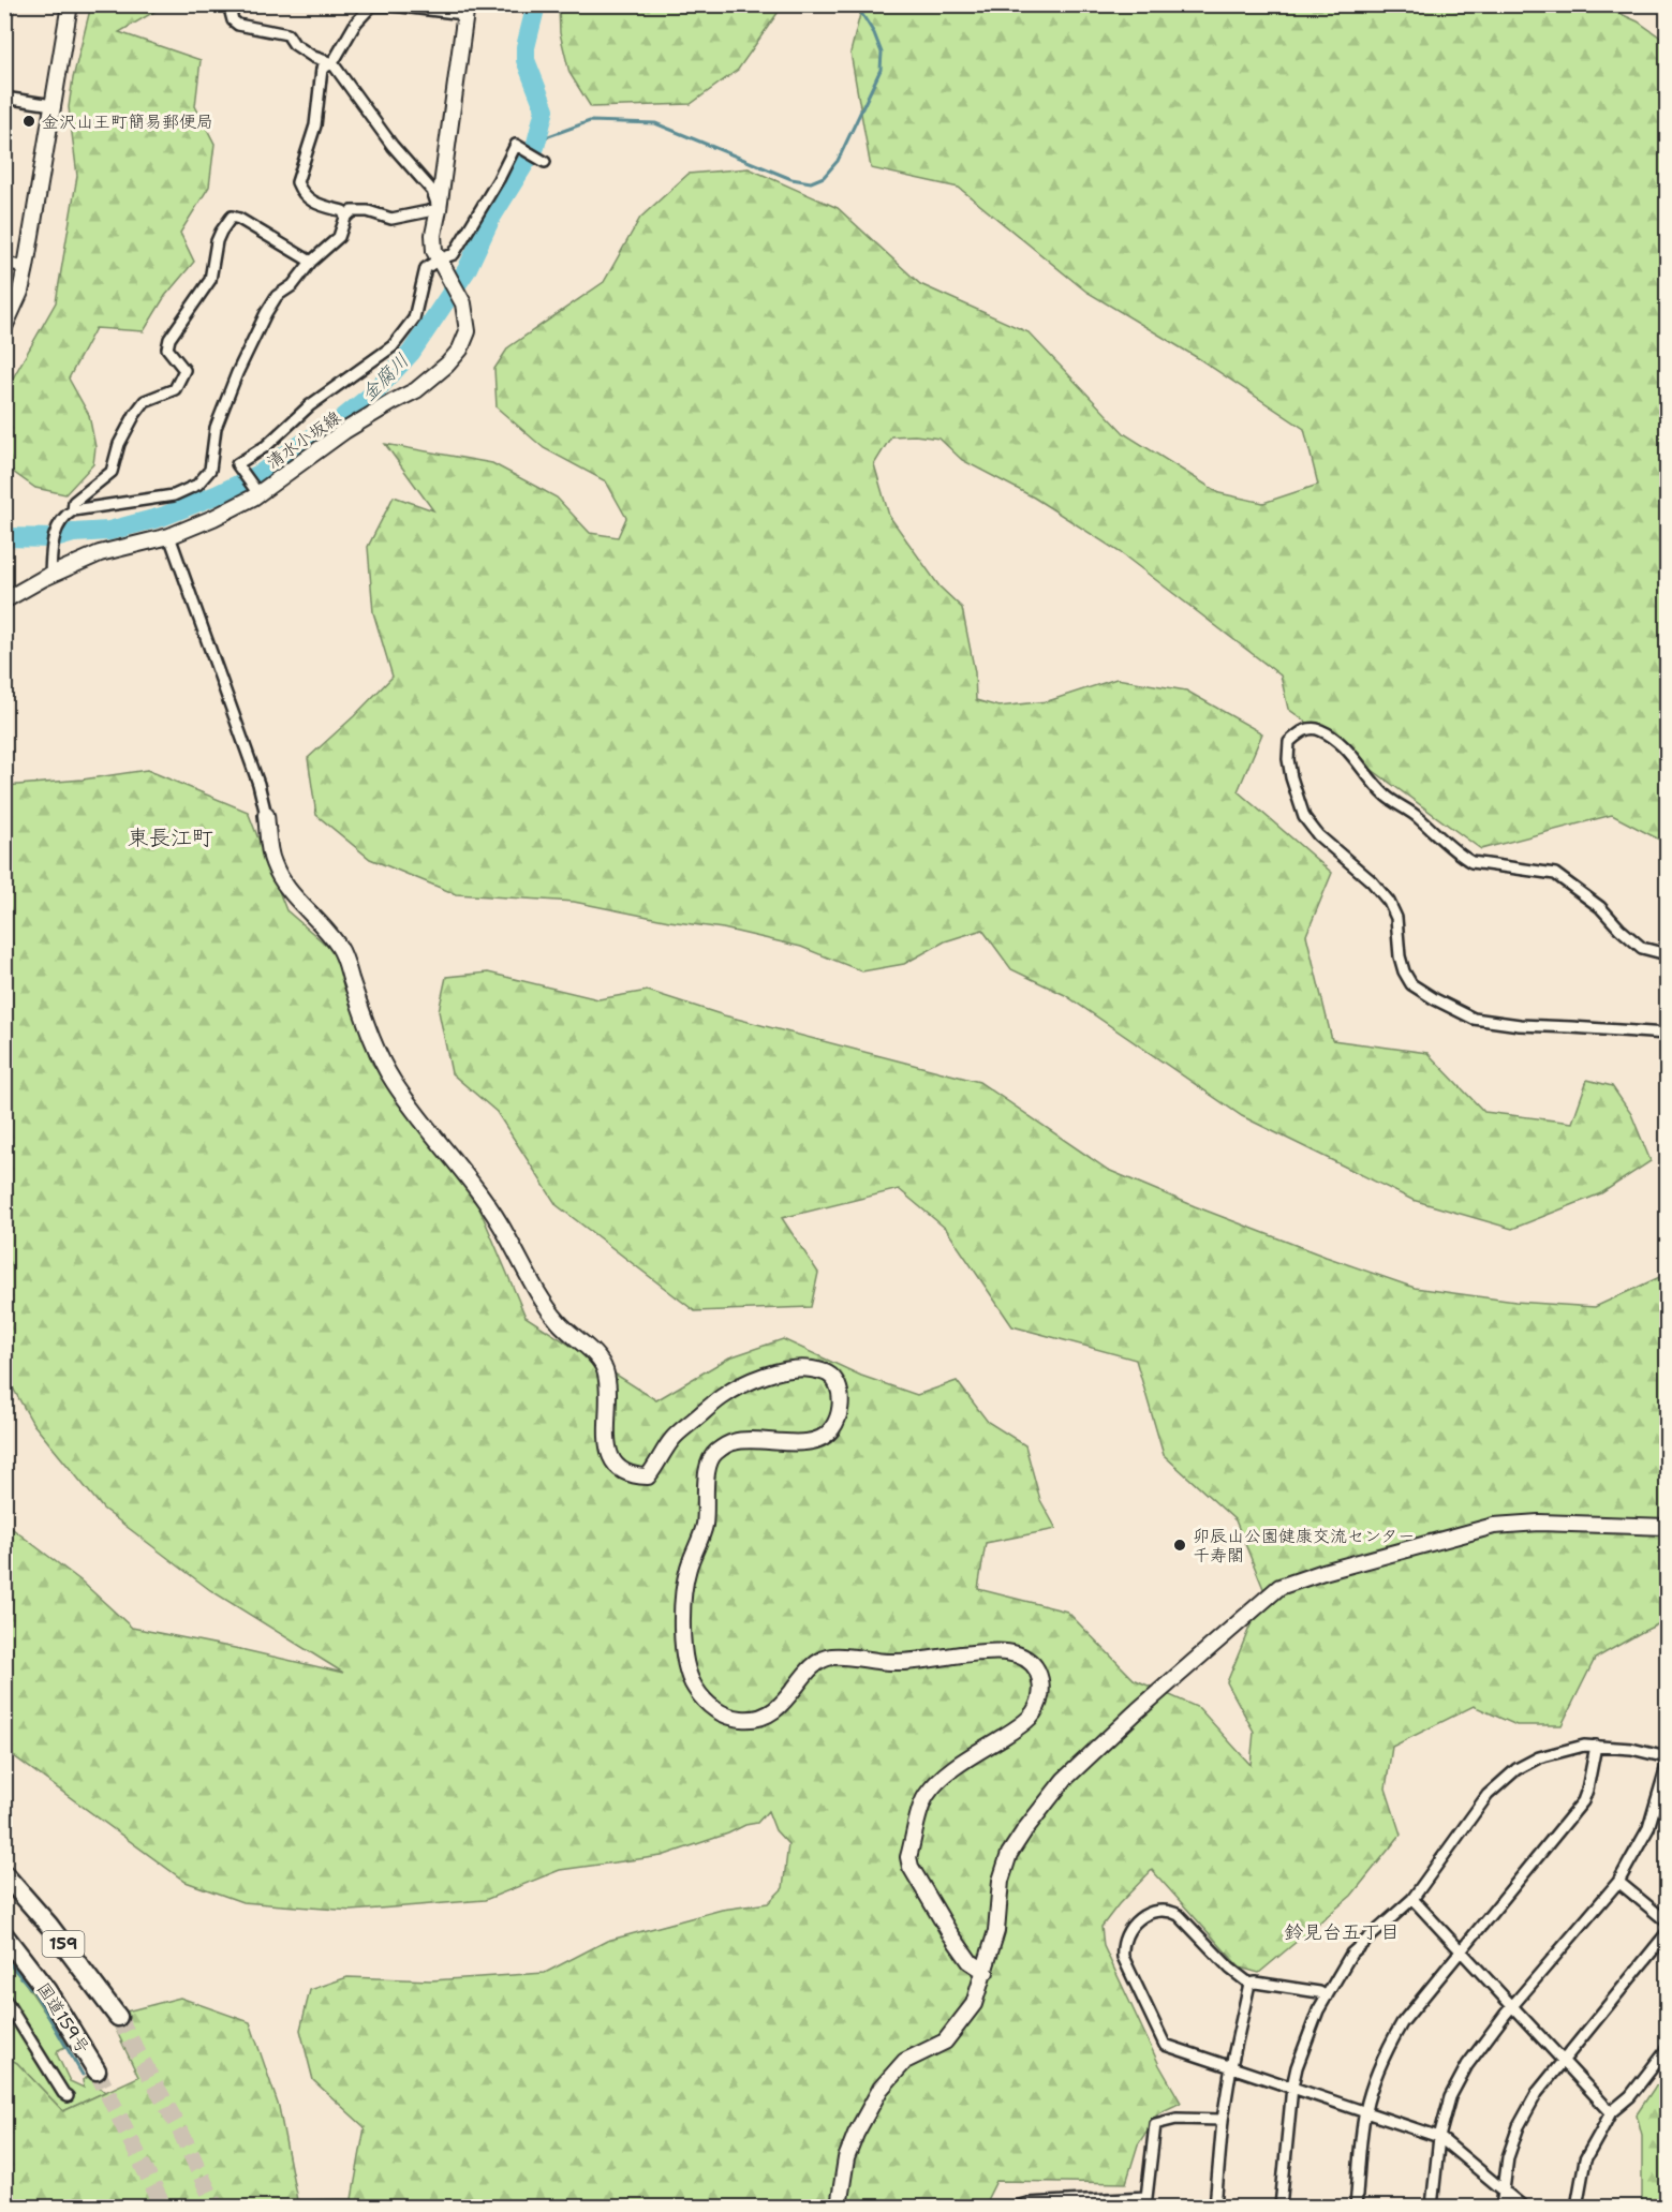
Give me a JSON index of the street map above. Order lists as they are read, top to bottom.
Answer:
{
  "streets": {
    "highway": ["159", "国道159号"],
    "street": ["清水小坂線"]
  },
  "districts": ["東長江町", "鈴見台五丁目"],
  "water": ["金腐川"],
  "places": ["金沢山王町簡易郵便局", "卯辰山公園健康交流センター 千寿閣"]
}
